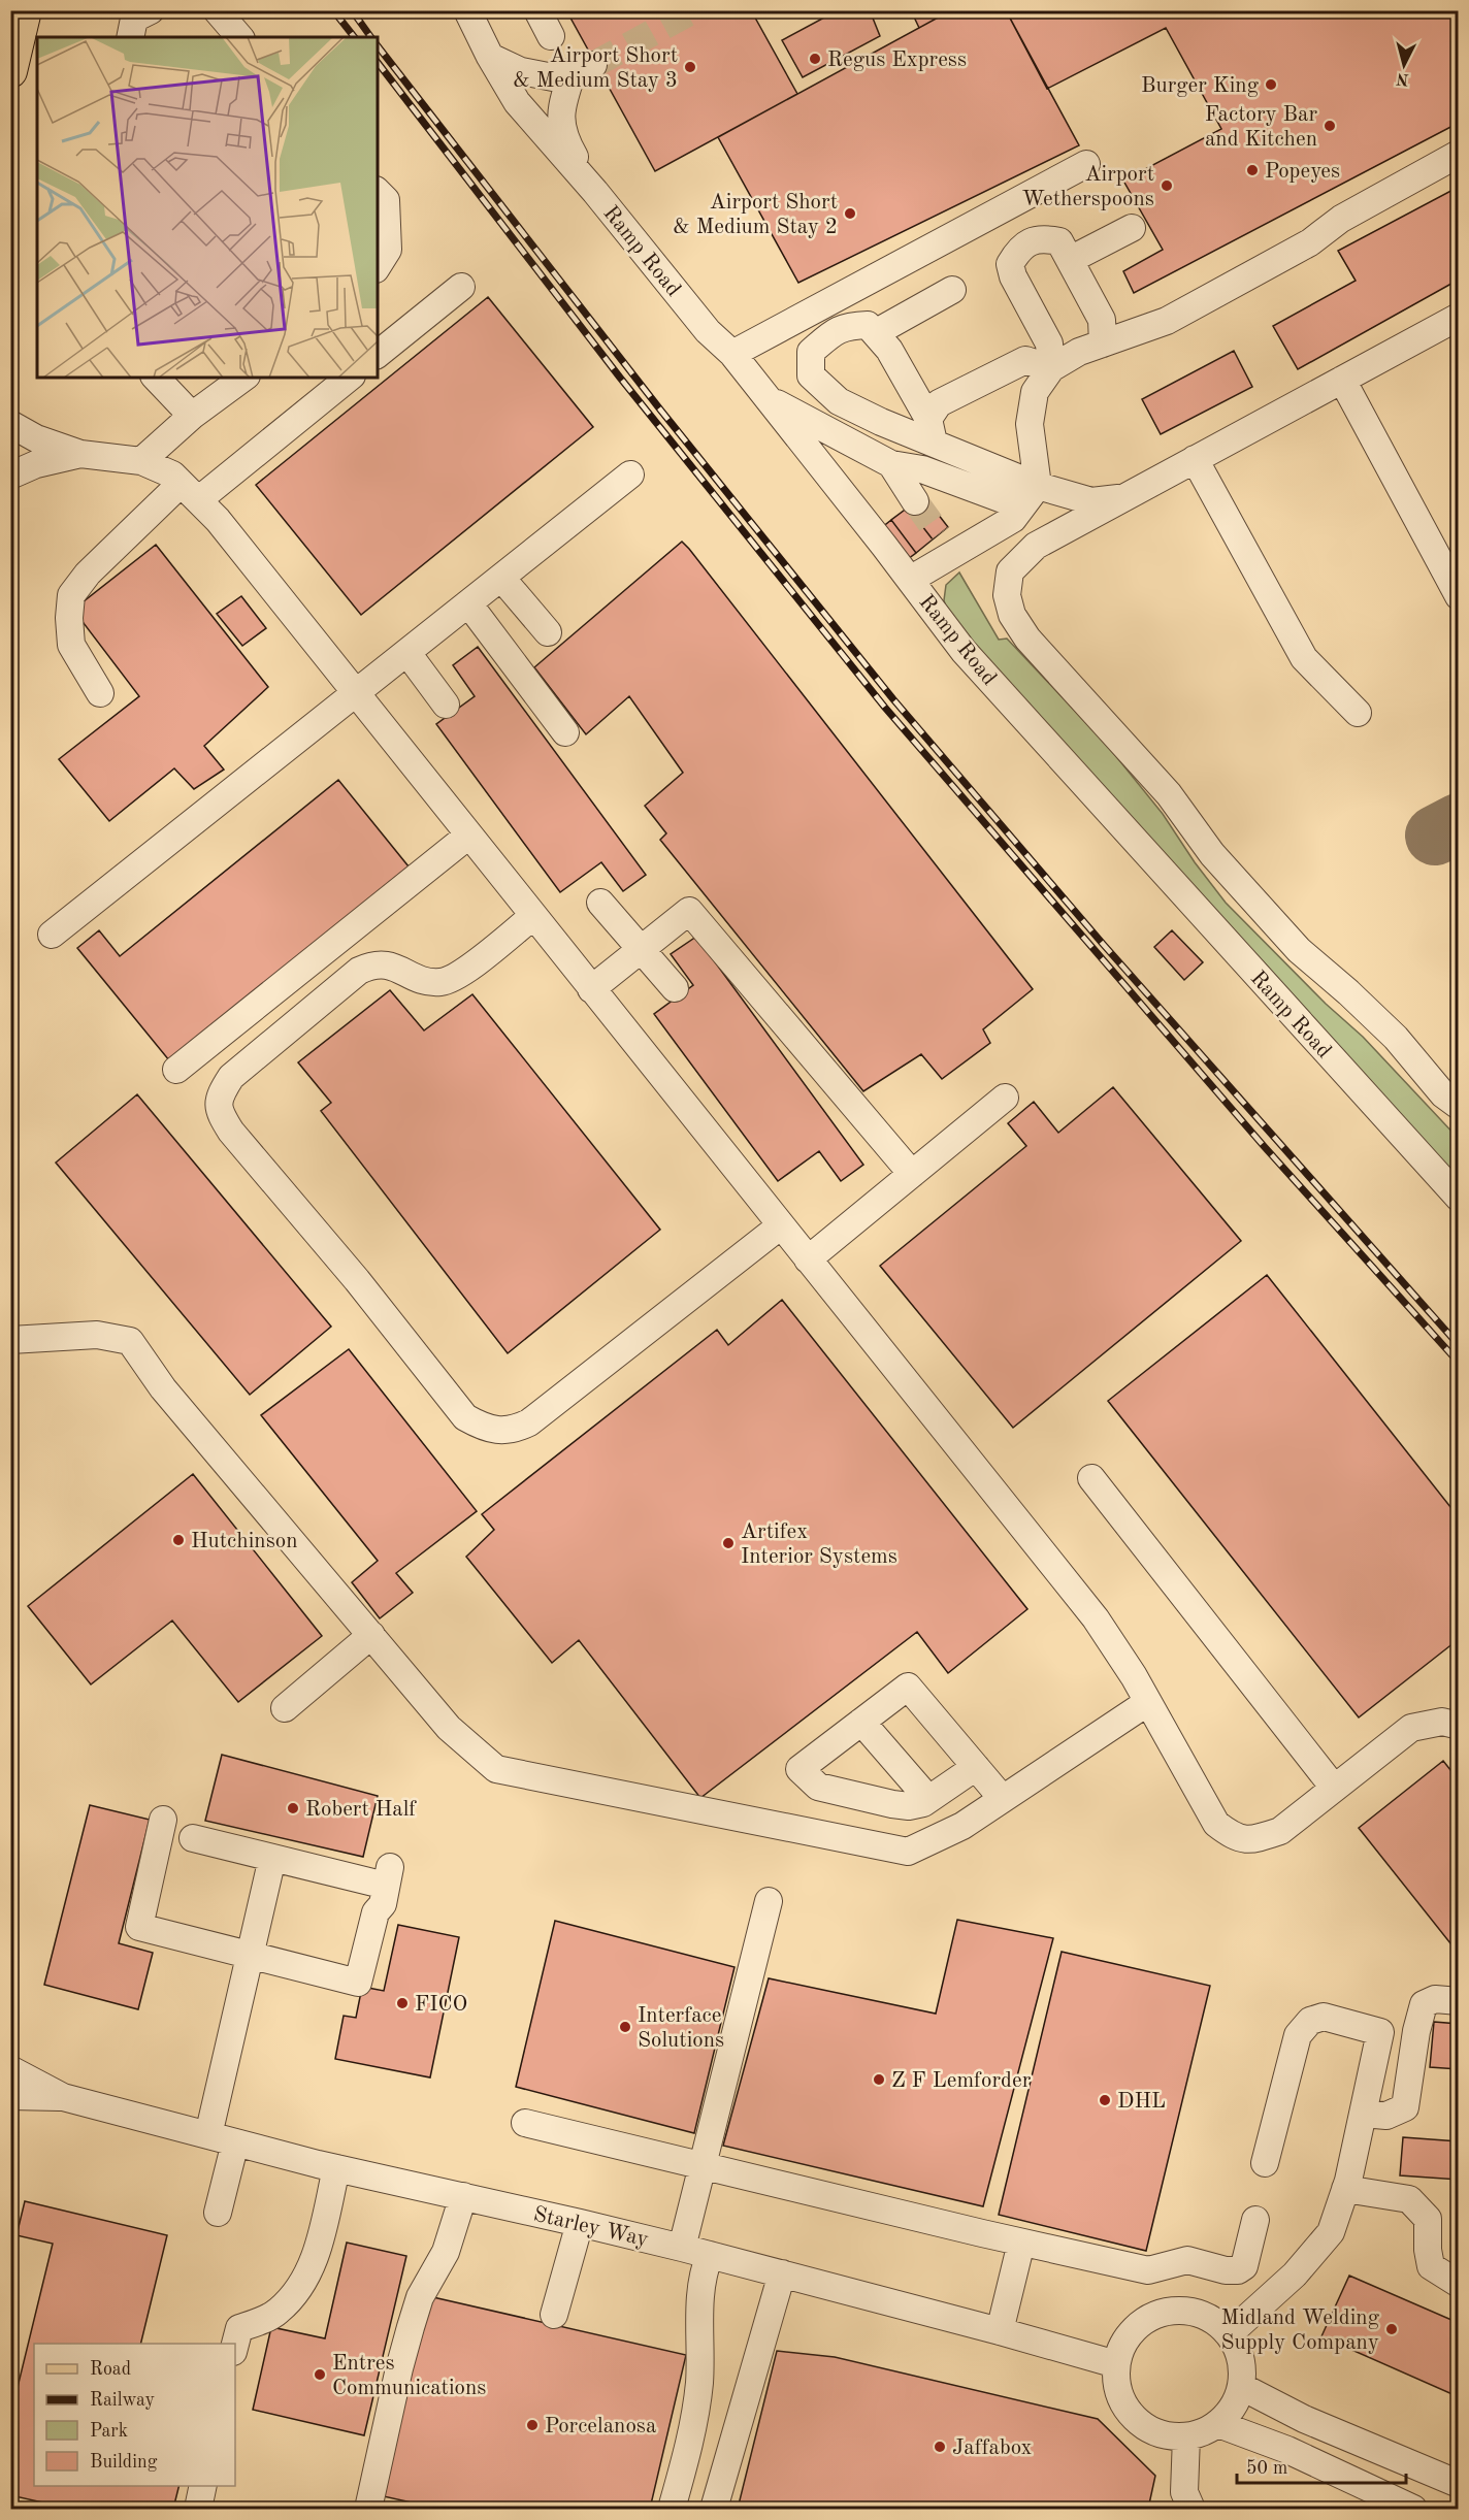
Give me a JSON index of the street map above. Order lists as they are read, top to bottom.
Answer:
{
  "streets": {
    "street": ["Ramp Road", "Starley Way"]
  },
  "places": [
    "Regus Express",
    "Airport Short & Medium Stay 3",
    "Burger King",
    "Factory Bar and Kitchen",
    "Popeyes",
    "Airport Wetherspoons",
    "Airport Short & Medium Stay 2",
    "Hutchinson",
    "Artifex Interior Systems",
    "Robert Half",
    "FICO",
    "Interface Solutions",
    "Z F Lemforder",
    "DHL",
    "Midland Welding Supply Company",
    "Entres Communications",
    "Porcelanosa",
    "Jaffabox"
  ],
  "legend": [
    "Road",
    "Railway",
    "Park",
    "Building"
  ],
  "scale_bar": "50 m",
  "north": "bottom"
}
